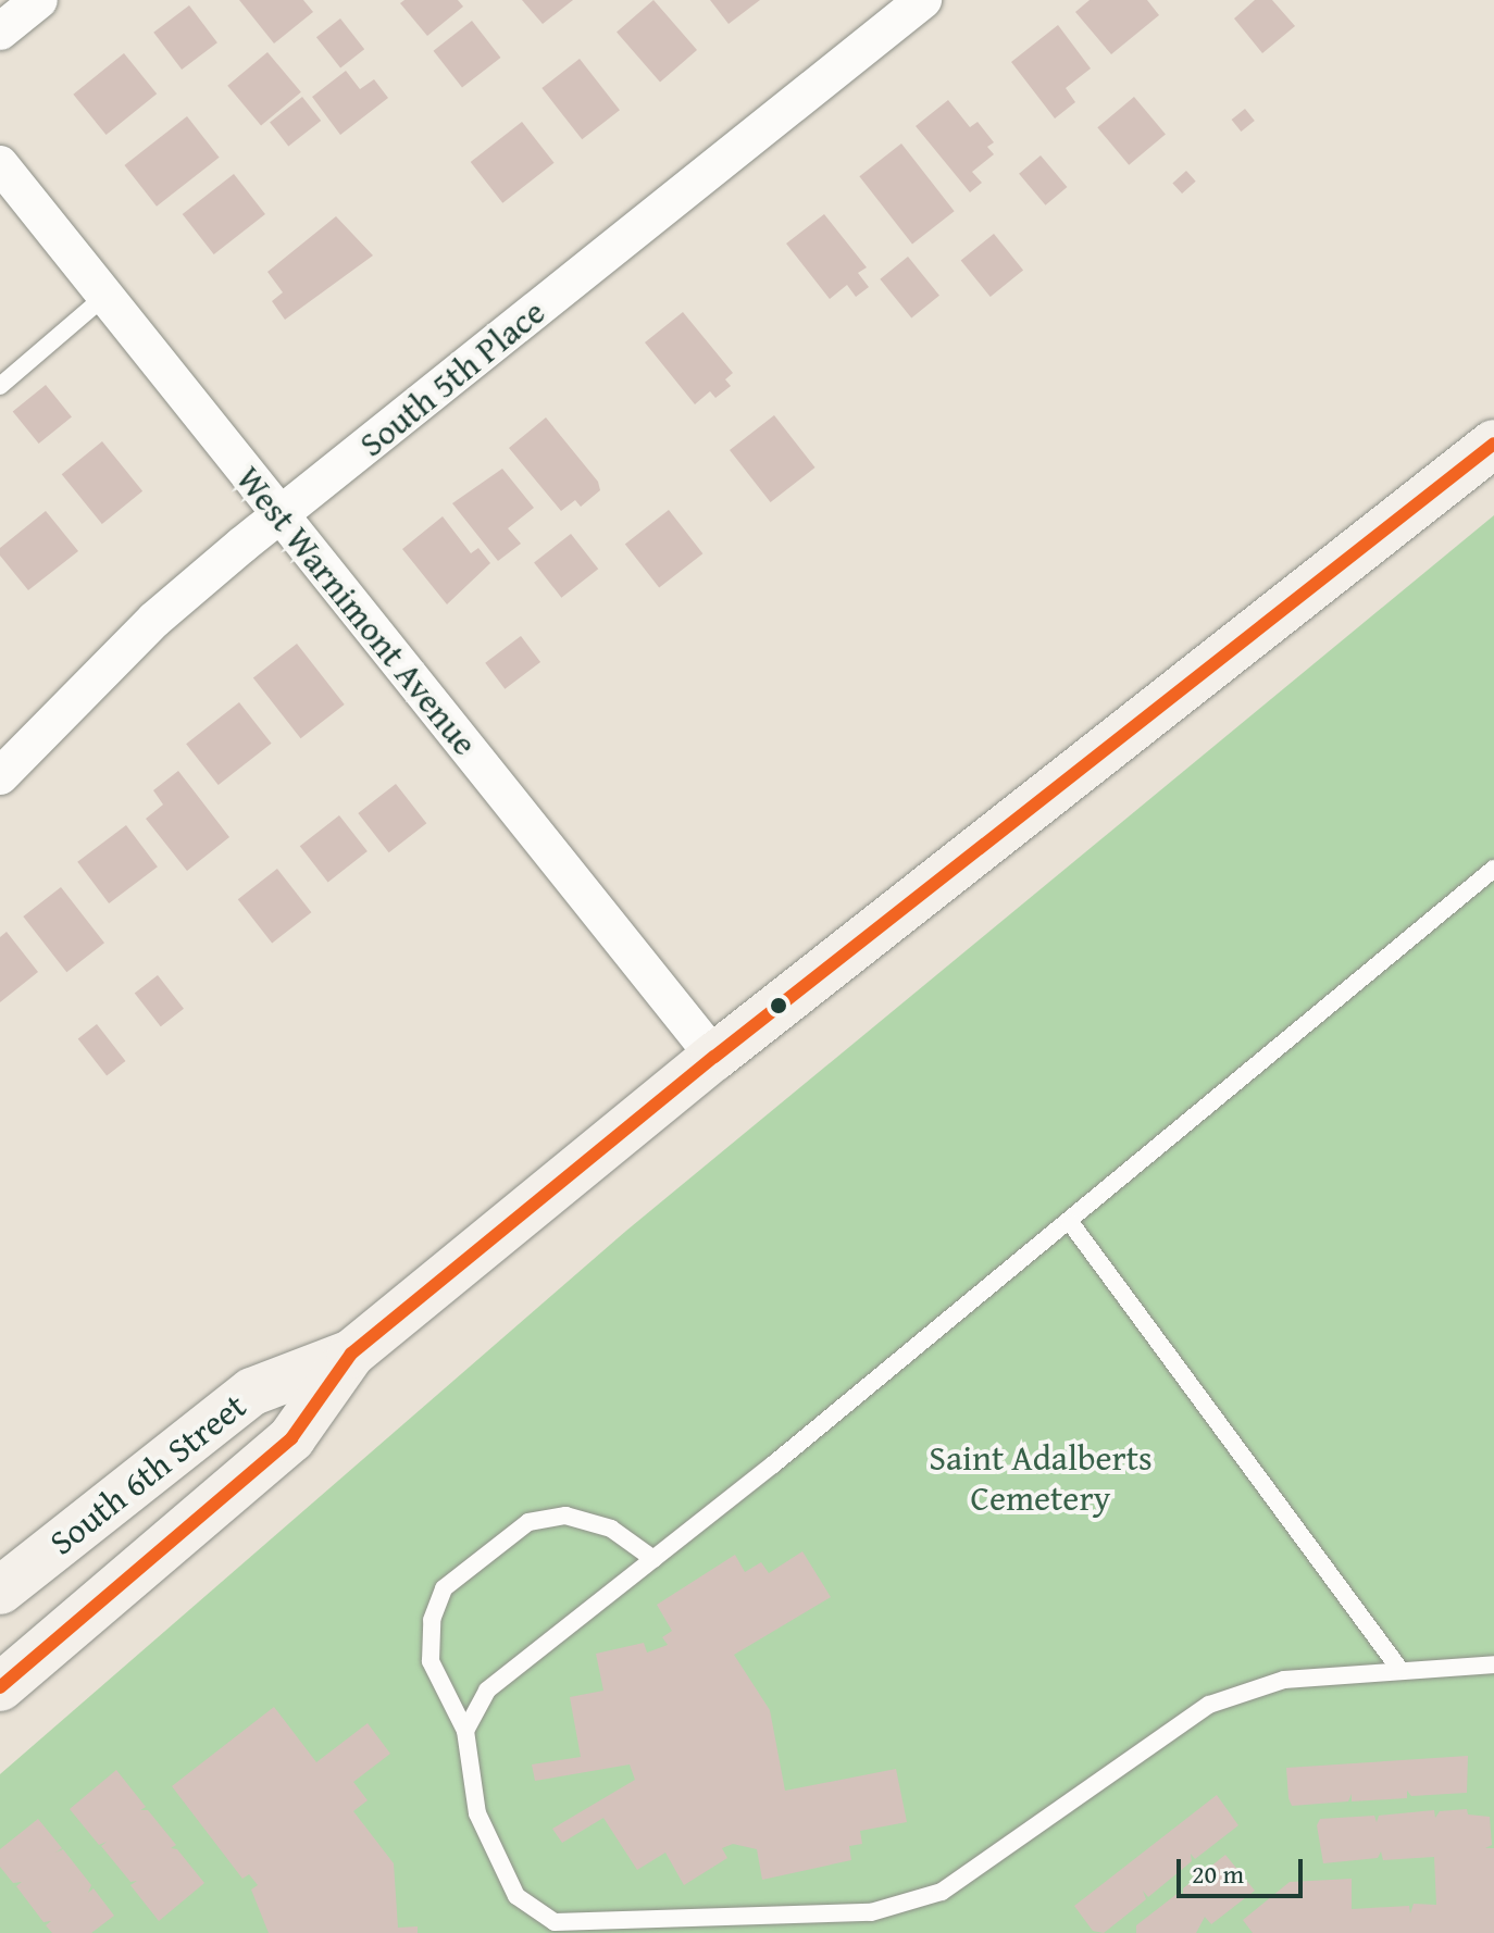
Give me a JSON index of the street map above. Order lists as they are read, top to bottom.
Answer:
{
  "streets": {
    "street": ["South 5th Place", "West Warnimont Avenue", "South 6th Street"]
  },
  "crossings": [
    ["South 5th Place", "West Warnimont Avenue"],
    ["West Warnimont Avenue", "South 6th Street"]
  ],
  "parks": ["Saint Adalberts Cemetery"],
  "scale_bar": "20 m"
}
